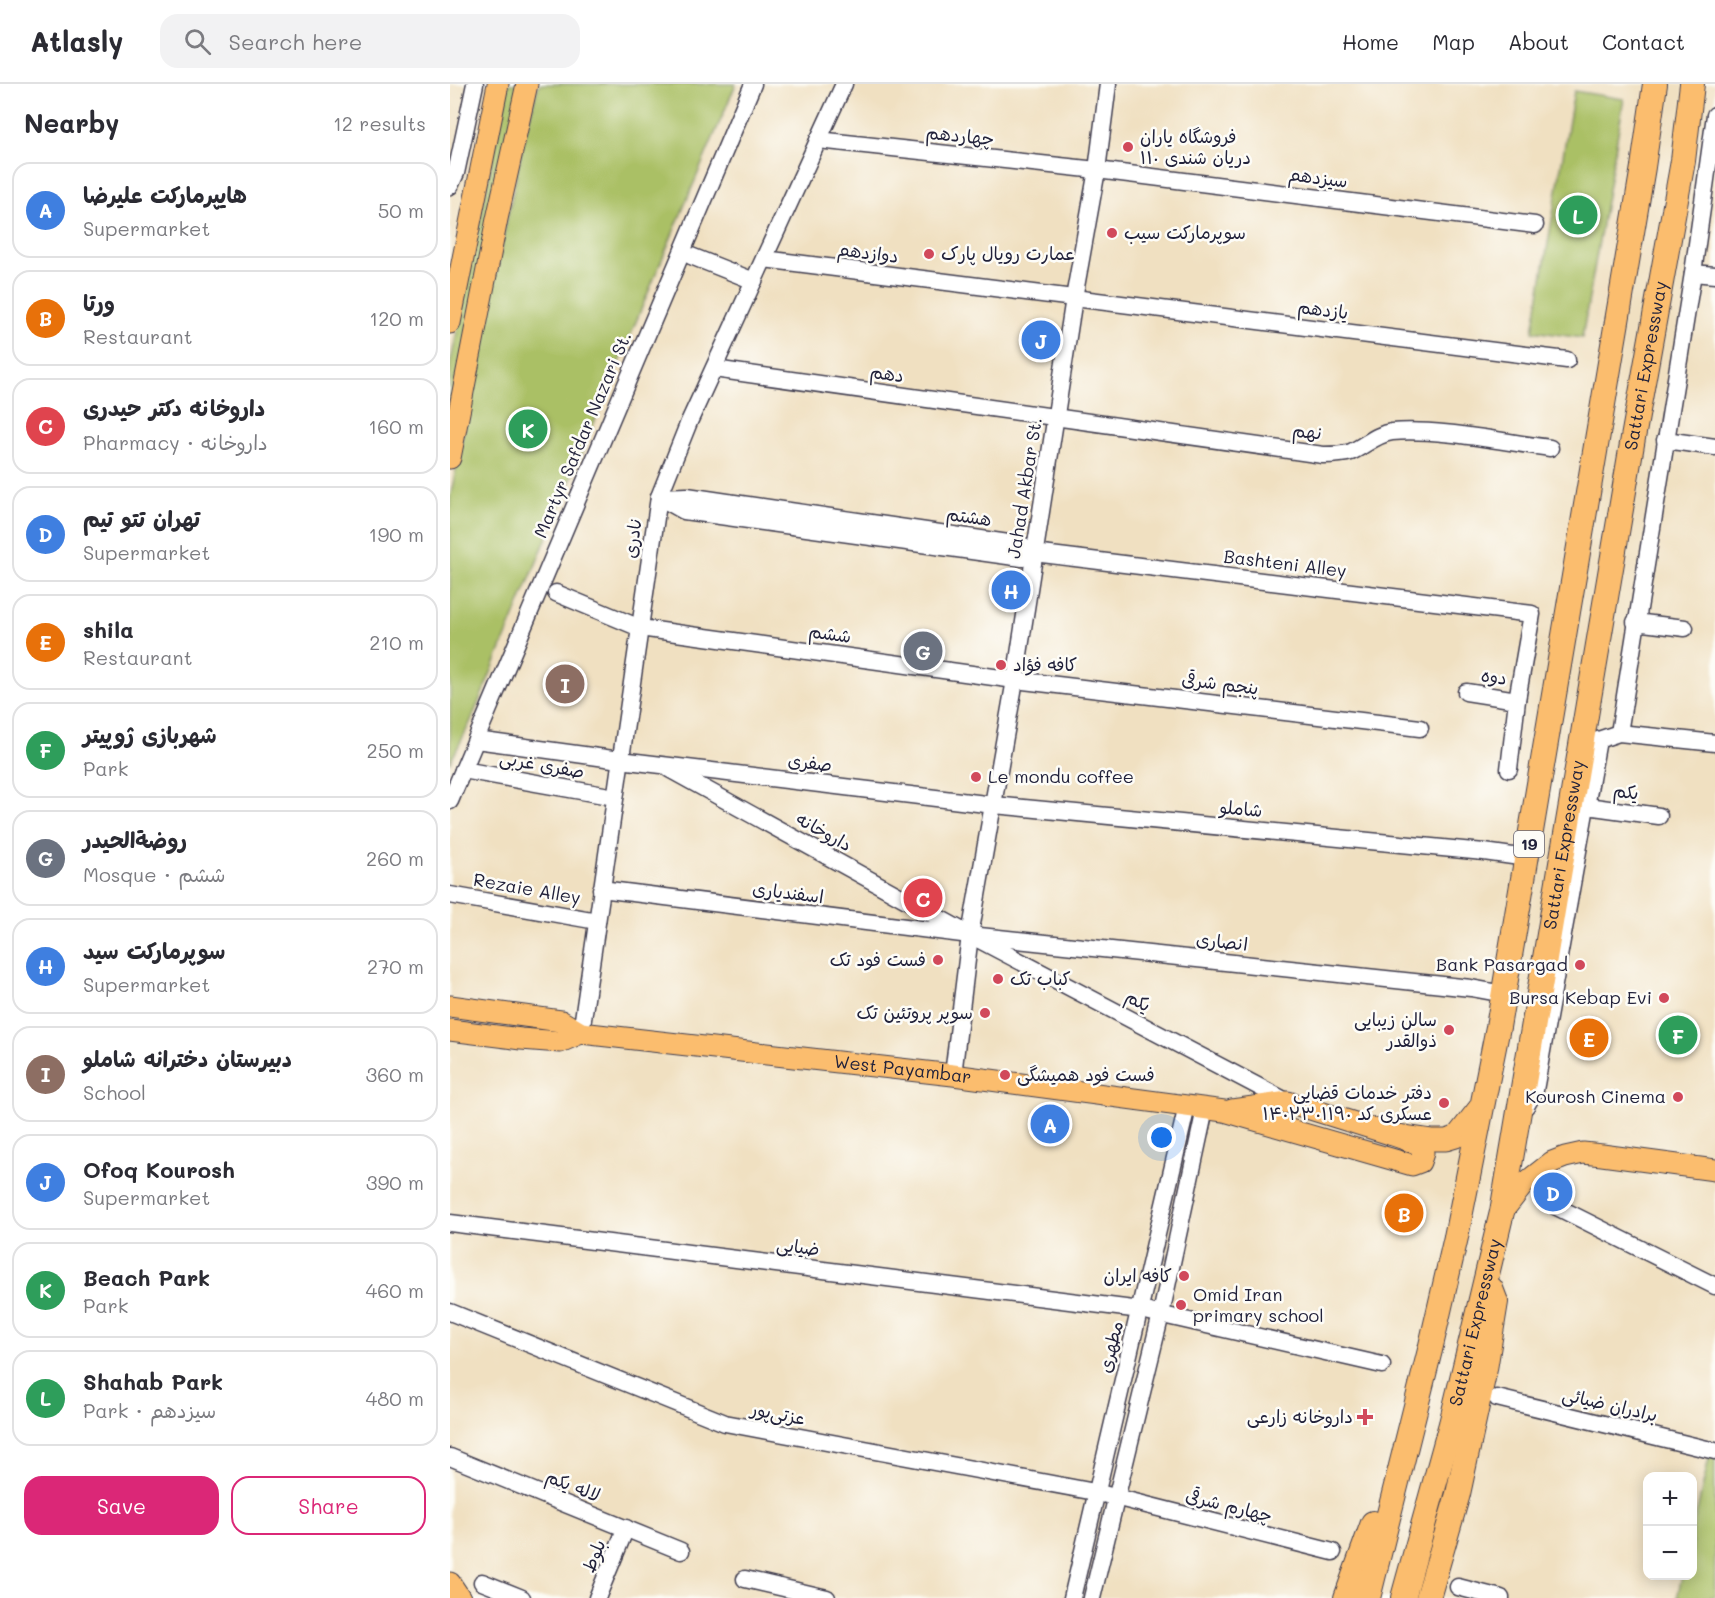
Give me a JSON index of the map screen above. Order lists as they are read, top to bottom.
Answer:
{
  "streets": {
    "highway": ["Sattari Expressway", "19"],
    "main road": ["West Payambar"],
    "street": [
      "چهاردهم",
      "سیزدهم",
      "دوازدهم",
      "یازدهم",
      "دهم",
      "نهم",
      "Martyr Safdar Nazari St.",
      "Jahad Akbar St.",
      "هشتم",
      "نادری",
      "Bashteni Alley",
      "ششم",
      "دوه",
      "پنجم شرقی",
      "صفری",
      "صفری غربی",
      "یکم",
      "شاملو",
      "داروخانه",
      "Rezaie Alley",
      "اسفندیاری",
      "انصاری",
      "ضیایی",
      "مطهری",
      "برادران ضیائی",
      "عزتی‌پور",
      "لاله یکم",
      "چهارم شرقی",
      "بلوط"
    ]
  },
  "crossings": [
    ["چهاردهم", "سیزدهم"],
    ["چهاردهم", "Jahad Akbar St."],
    ["چهاردهم", "نادری"],
    ["سیزدهم", "Jahad Akbar St."],
    ["دوازدهم", "یازدهم"],
    ["دوازدهم", "Jahad Akbar St."],
    ["دوازدهم", "نادری"],
    ["یازدهم", "Jahad Akbar St."],
    ["Sattari Expressway", "شاملو"],
    ["Sattari Expressway", "انصاری"],
    ["Sattari Expressway", "West Payambar"],
    ["دهم", "نهم"],
    ["دهم", "Jahad Akbar St."],
    ["دهم", "نادری"],
    ["نهم", "Jahad Akbar St."],
    ["Martyr Safdar Nazari St.", "صفری غربی"],
    ["Jahad Akbar St.", "هشتم"],
    ["Jahad Akbar St.", "Bashteni Alley"],
    ["Jahad Akbar St.", "ششم"],
    ["Jahad Akbar St.", "پنجم شرقی"],
    ["Jahad Akbar St.", "صفری"],
    ["Jahad Akbar St.", "یکم"],
    ["Jahad Akbar St.", "شاملو"],
    ["Jahad Akbar St.", "داروخانه"],
    ["Jahad Akbar St.", "اسفندیاری"],
    ["Jahad Akbar St.", "انصاری"],
    ["Jahad Akbar St.", "West Payambar"],
    ["هشتم", "نادری"],
    ["هشتم", "Bashteni Alley"],
    ["نادری", "ششم"],
    ["نادری", "صفری"],
    ["نادری", "صفری غربی"],
    ["نادری", "Rezaie Alley"],
    ["نادری", "اسفندیاری"],
    ["نادری", "West Payambar"],
    ["Bashteni Alley", "دوه"],
    ["ششم", "پنجم شرقی"],
    ["صفری", "صفری غربی"],
    ["صفری", "شاملو"],
    ["صفری", "داروخانه"],
    ["یکم", "داروخانه"],
    ["یکم", "اسفندیاری"],
    ["یکم", "انصاری"],
    ["یکم", "West Payambar"],
    ["داروخانه", "اسفندیاری"],
    ["داروخانه", "انصاری"],
    ["اسفندیاری", "انصاری"],
    ["West Payambar", "مطهری"],
    ["ضیایی", "مطهری"],
    ["مطهری", "عزتی‌پور"],
    ["عزتی‌پور", "چهارم شرقی"],
    ["لاله یکم", "بلوط"]
  ],
  "places": {
    "other": [
      "فروشگاه یاران دریان شندی ۱۱۰",
      "سوپرمارکت سیب",
      "عمارت رویال پارک",
      "کافه فؤاد",
      "Le mondu coffee",
      "فست فود تک",
      "Bank Pasargad",
      "کباب تک",
      "Bursa Kebap Evi",
      "سوپر پروتئین تک",
      "سالن زیبایی ذوالقدر",
      "فست فود همیشگی",
      "Kourosh Cinema",
      "دفتر خدمات قضایی عسکری کد ۱۴۰۲۳۰۱۱۹۰",
      "کافه ایران",
      "Omid Iran primary school"
    ],
    "health": ["داروخانه زارعی"]
  },
  "page": {
    "header": "Atlasly",
    "search": "Search here",
    "nav": [
      "Home",
      "Map",
      "About",
      "Contact"
    ],
    "heading": ["Nearby", "12 results"],
    "list": [
      {
        "mark": "A",
        "name": "هایپرمارکت علیرضا",
        "note": "Supermarket",
        "value": "50 m"
      },
      {
        "mark": "B",
        "name": "ورتا",
        "note": "Restaurant",
        "value": "120 m"
      },
      {
        "mark": "C",
        "name": "داروخانه دکتر حیدری",
        "note": "Pharmacy · داروخانه",
        "value": "160 m"
      },
      {
        "mark": "D",
        "name": "تهران تتو تیم",
        "note": "Supermarket",
        "value": "190 m"
      },
      {
        "mark": "E",
        "name": "shila",
        "note": "Restaurant",
        "value": "210 m"
      },
      {
        "mark": "F",
        "name": "شهربازی ژوپیتر",
        "note": "Park",
        "value": "250 m"
      },
      {
        "mark": "G",
        "name": "روضةالحیدر",
        "note": "Mosque · ششم",
        "value": "260 m"
      },
      {
        "mark": "H",
        "name": "سوپرمارکت سید",
        "note": "Supermarket",
        "value": "270 m"
      },
      {
        "mark": "I",
        "name": "دبیرستان دخترانه شاملو",
        "note": "School",
        "value": "360 m"
      },
      {
        "mark": "J",
        "name": "Ofoq Kourosh",
        "note": "Supermarket",
        "value": "390 m"
      },
      {
        "mark": "K",
        "name": "Beach Park",
        "note": "Park",
        "value": "460 m"
      },
      {
        "mark": "L",
        "name": "Shahab Park",
        "note": "Park · سیزدهم",
        "value": "480 m"
      }
    ],
    "pins": [
      "L",
      "J",
      "K",
      "H",
      "G",
      "I",
      "C",
      "F",
      "E",
      "A",
      "D",
      "B"
    ],
    "buttons": ["Save", "Share"],
    "map_buttons": ["+", "−"]
  }
}
